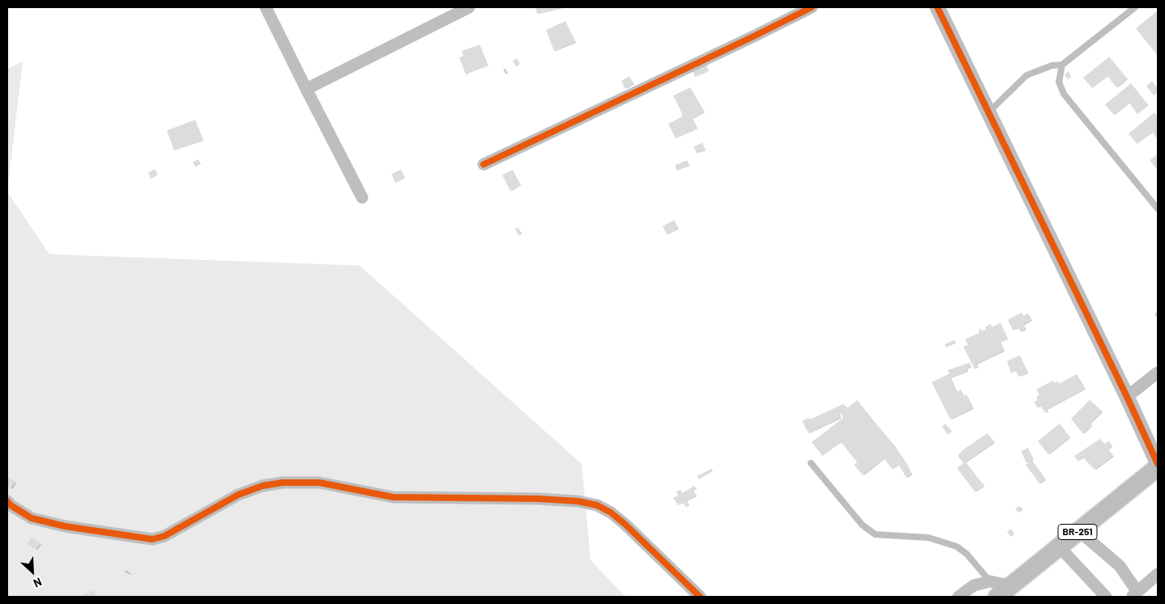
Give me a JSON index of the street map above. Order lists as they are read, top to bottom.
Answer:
{
  "streets": {
    "main road": ["BR-251"]
  },
  "north": "bottom right"
}
